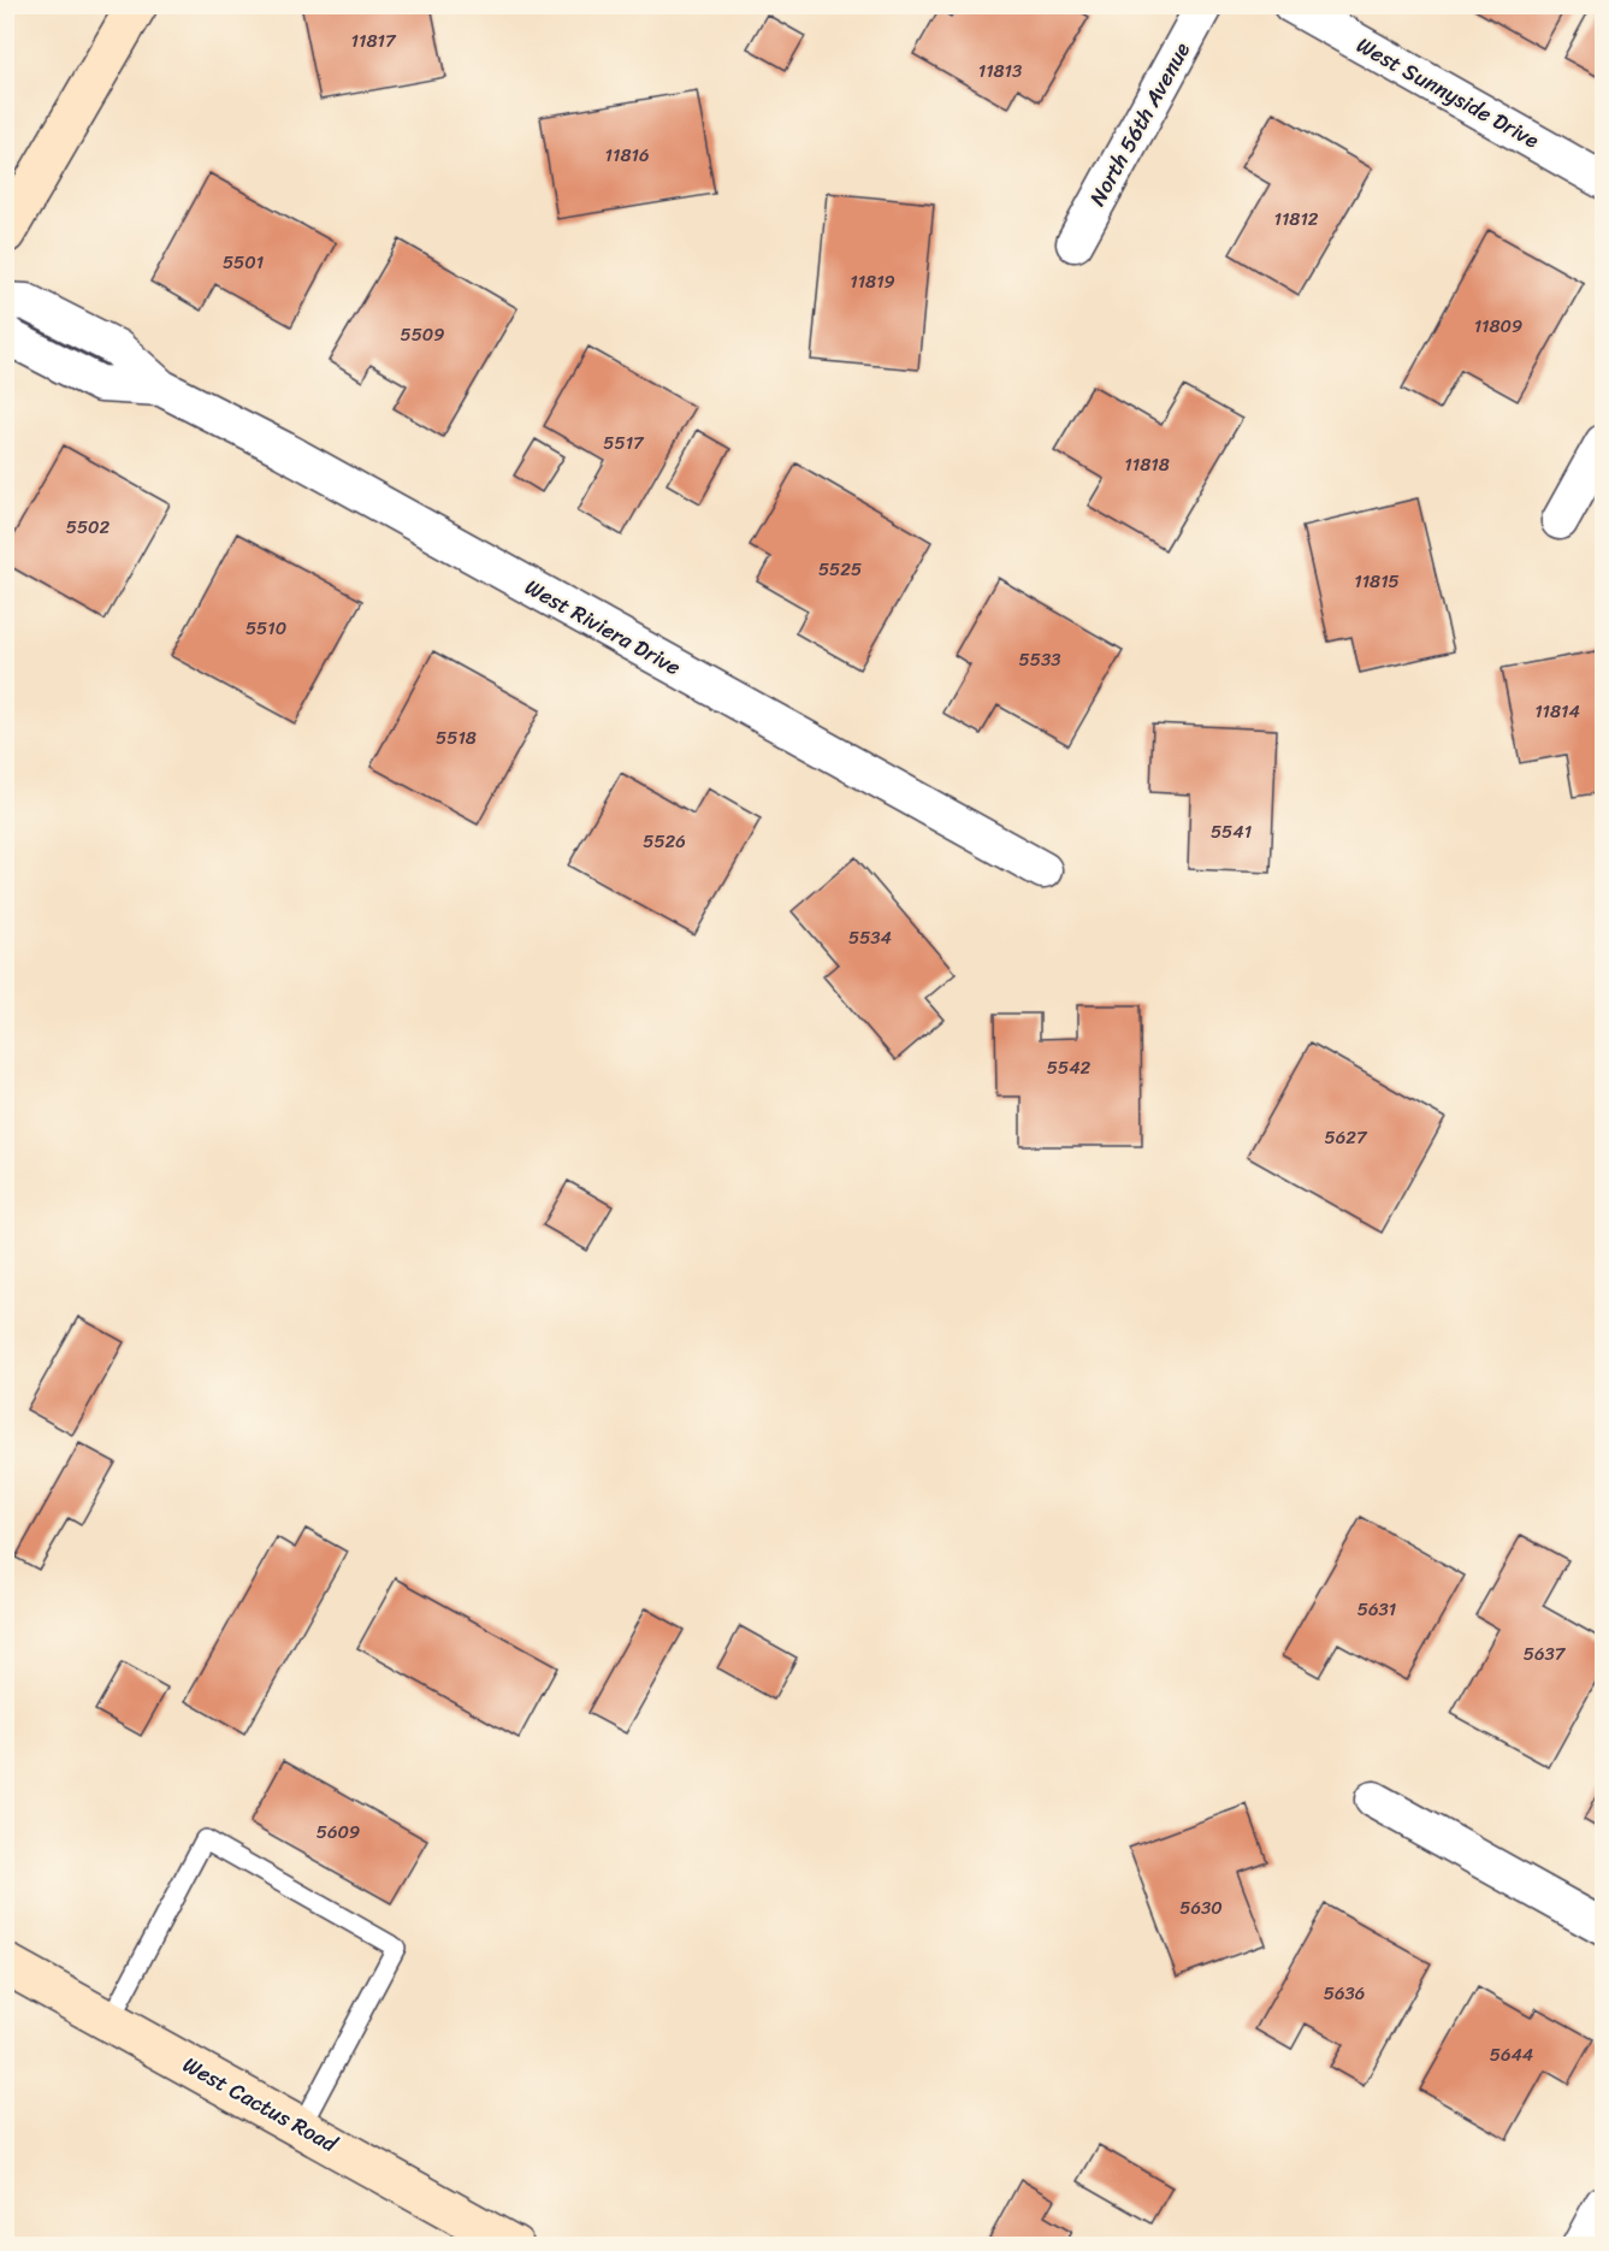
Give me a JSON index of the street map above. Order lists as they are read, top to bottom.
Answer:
{
  "streets": {
    "main road": ["West Cactus Road"],
    "street": ["West Sunnyside Drive", "North 56th Avenue", "West Riviera Drive"]
  },
  "house_numbers": [
    "11817",
    "11813",
    "11816",
    "11812",
    "5501",
    "11819",
    "11809",
    "5509",
    "5517",
    "11818",
    "5502",
    "5525",
    "11815",
    "5510",
    "5533",
    "11814",
    "5518",
    "5541",
    "5526",
    "5534",
    "5542",
    "5627",
    "5631",
    "5637",
    "5609",
    "5630",
    "5636",
    "5644"
  ]
}
